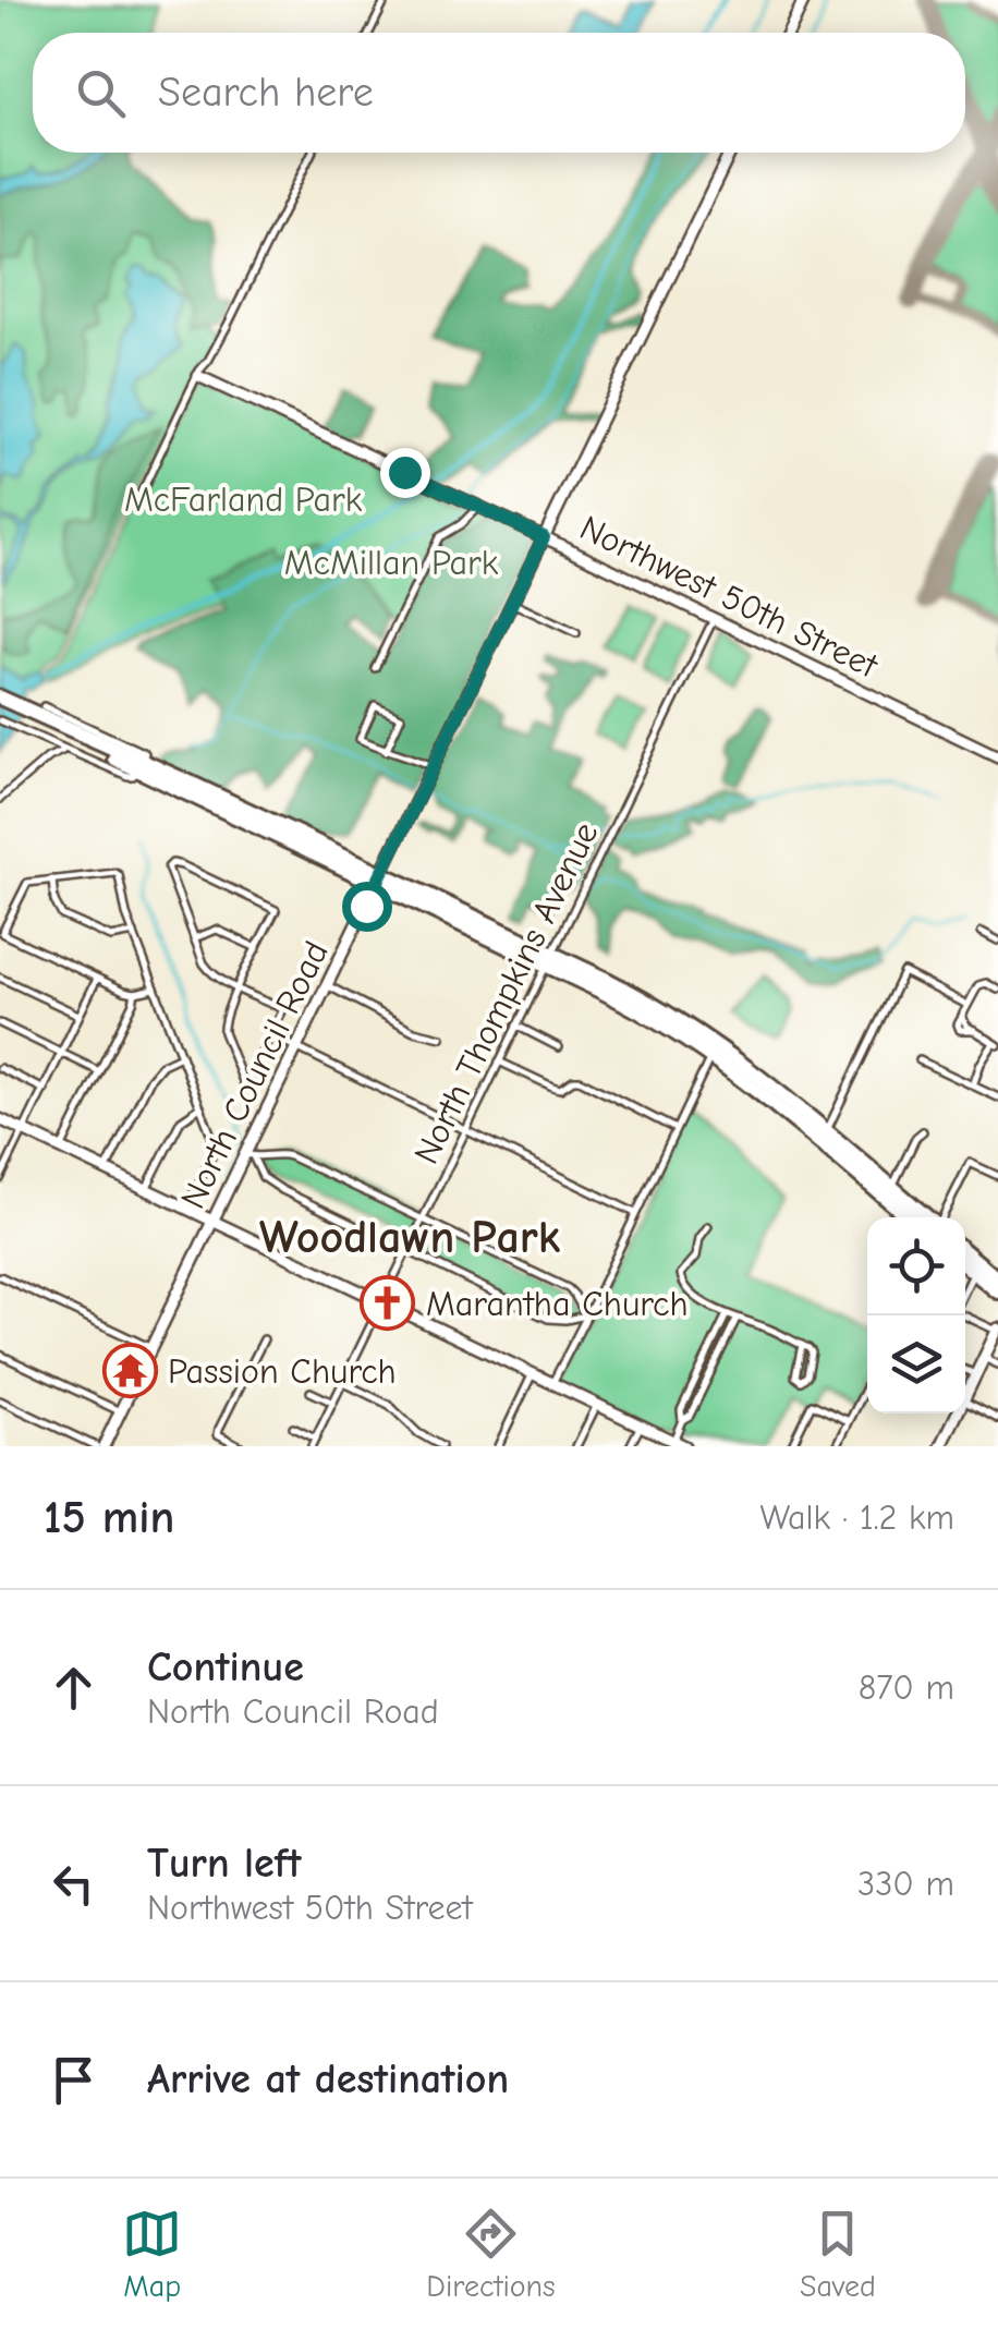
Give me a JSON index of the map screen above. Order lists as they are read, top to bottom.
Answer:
{
  "streets": {
    "street": ["Northwest 50th Street", "North Thompkins Avenue", "North Council Road"]
  },
  "crossings": [
    ["Northwest 50th Street", "North Thompkins Avenue"],
    ["Northwest 50th Street", "North Council Road"]
  ],
  "districts": ["Woodlawn Park"],
  "parks": ["McFarland Park", "McMillan Park"],
  "places": {
    "church": ["Marantha Church"],
    "temple": ["Passion Church"]
  },
  "page": {
    "search": "Search here",
    "heading": ["15 min", "Walk · 1.2 km"],
    "list": [
      ["Continue", "North Council Road", "870 m"],
      ["Turn left", "Northwest 50th Street", "330 m"],
      "Arrive at destination"
    ],
    "nav": ["Map", "Directions", "Saved"]
  }
}
